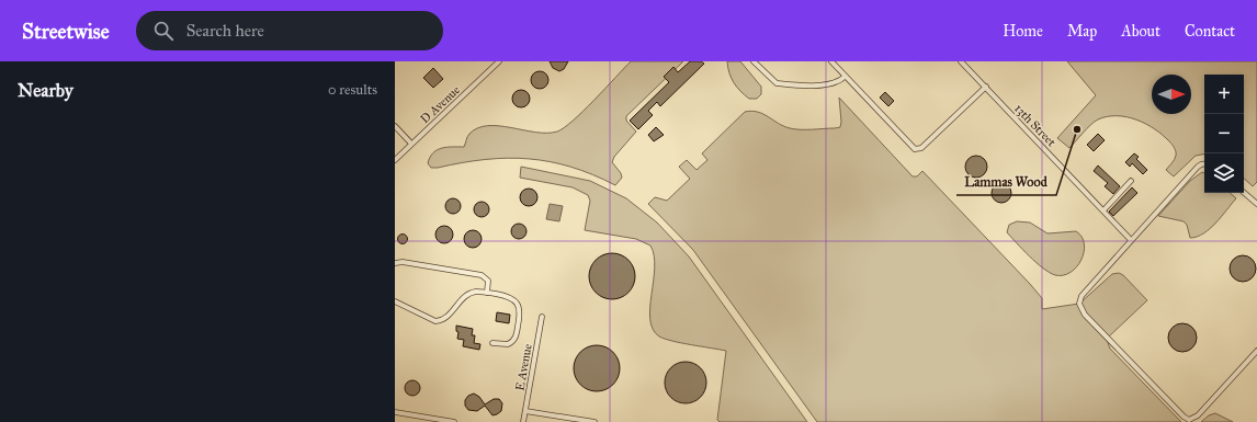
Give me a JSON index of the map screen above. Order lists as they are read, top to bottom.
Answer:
{
  "streets": {
    "lane": ["D Avenue", "13th Street", "E Avenue"]
  },
  "places": ["Lammas Wood"],
  "north": "right",
  "page": {
    "header": "Streetwise",
    "search": "Search here",
    "nav": [
      "Home",
      "Map",
      "About",
      "Contact"
    ],
    "heading": ["Nearby", "0 results"],
    "map_buttons": ["+", "−"]
  }
}
